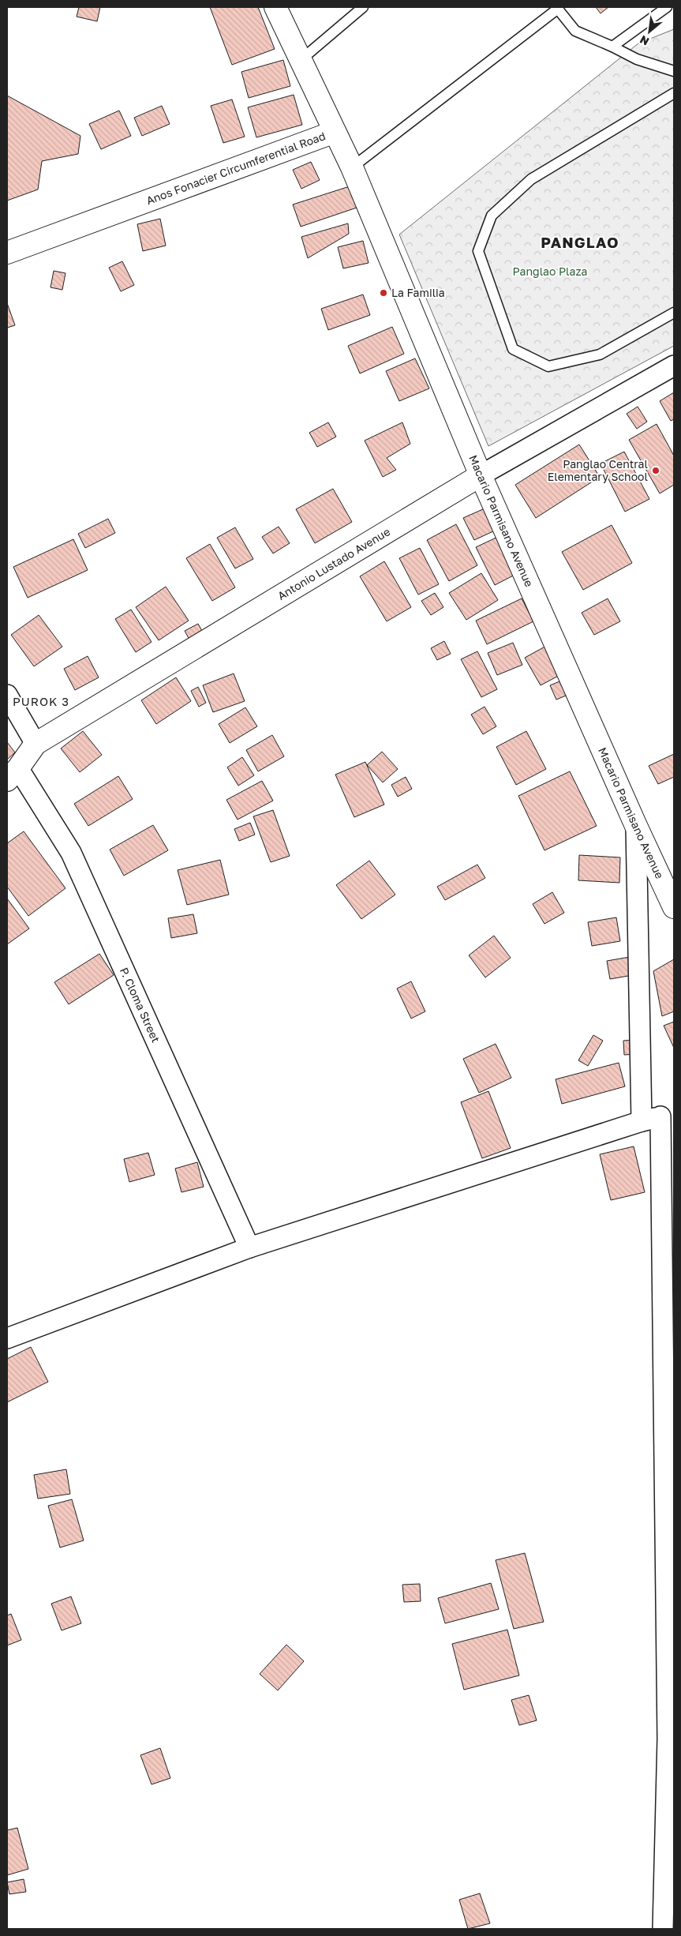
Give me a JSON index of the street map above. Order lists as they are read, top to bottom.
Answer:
{
  "streets": {
    "street": [
      "Anos Fonacier Circumferential Road",
      "Macario Parmisano Avenue",
      "Antonio Lustado Avenue",
      "P. Cloma Street"
    ]
  },
  "crossings": [
    ["Anos Fonacier Circumferential Road", "Macario Parmisano Avenue"],
    ["Macario Parmisano Avenue", "Antonio Lustado Avenue"],
    ["Antonio Lustado Avenue", "P. Cloma Street"]
  ],
  "districts": ["PANGLAO", "PUROK 3"],
  "parks": ["Panglao Plaza"],
  "places": ["La Familia", "Panglao Central Elementary School"],
  "north": "bottom left"
}
